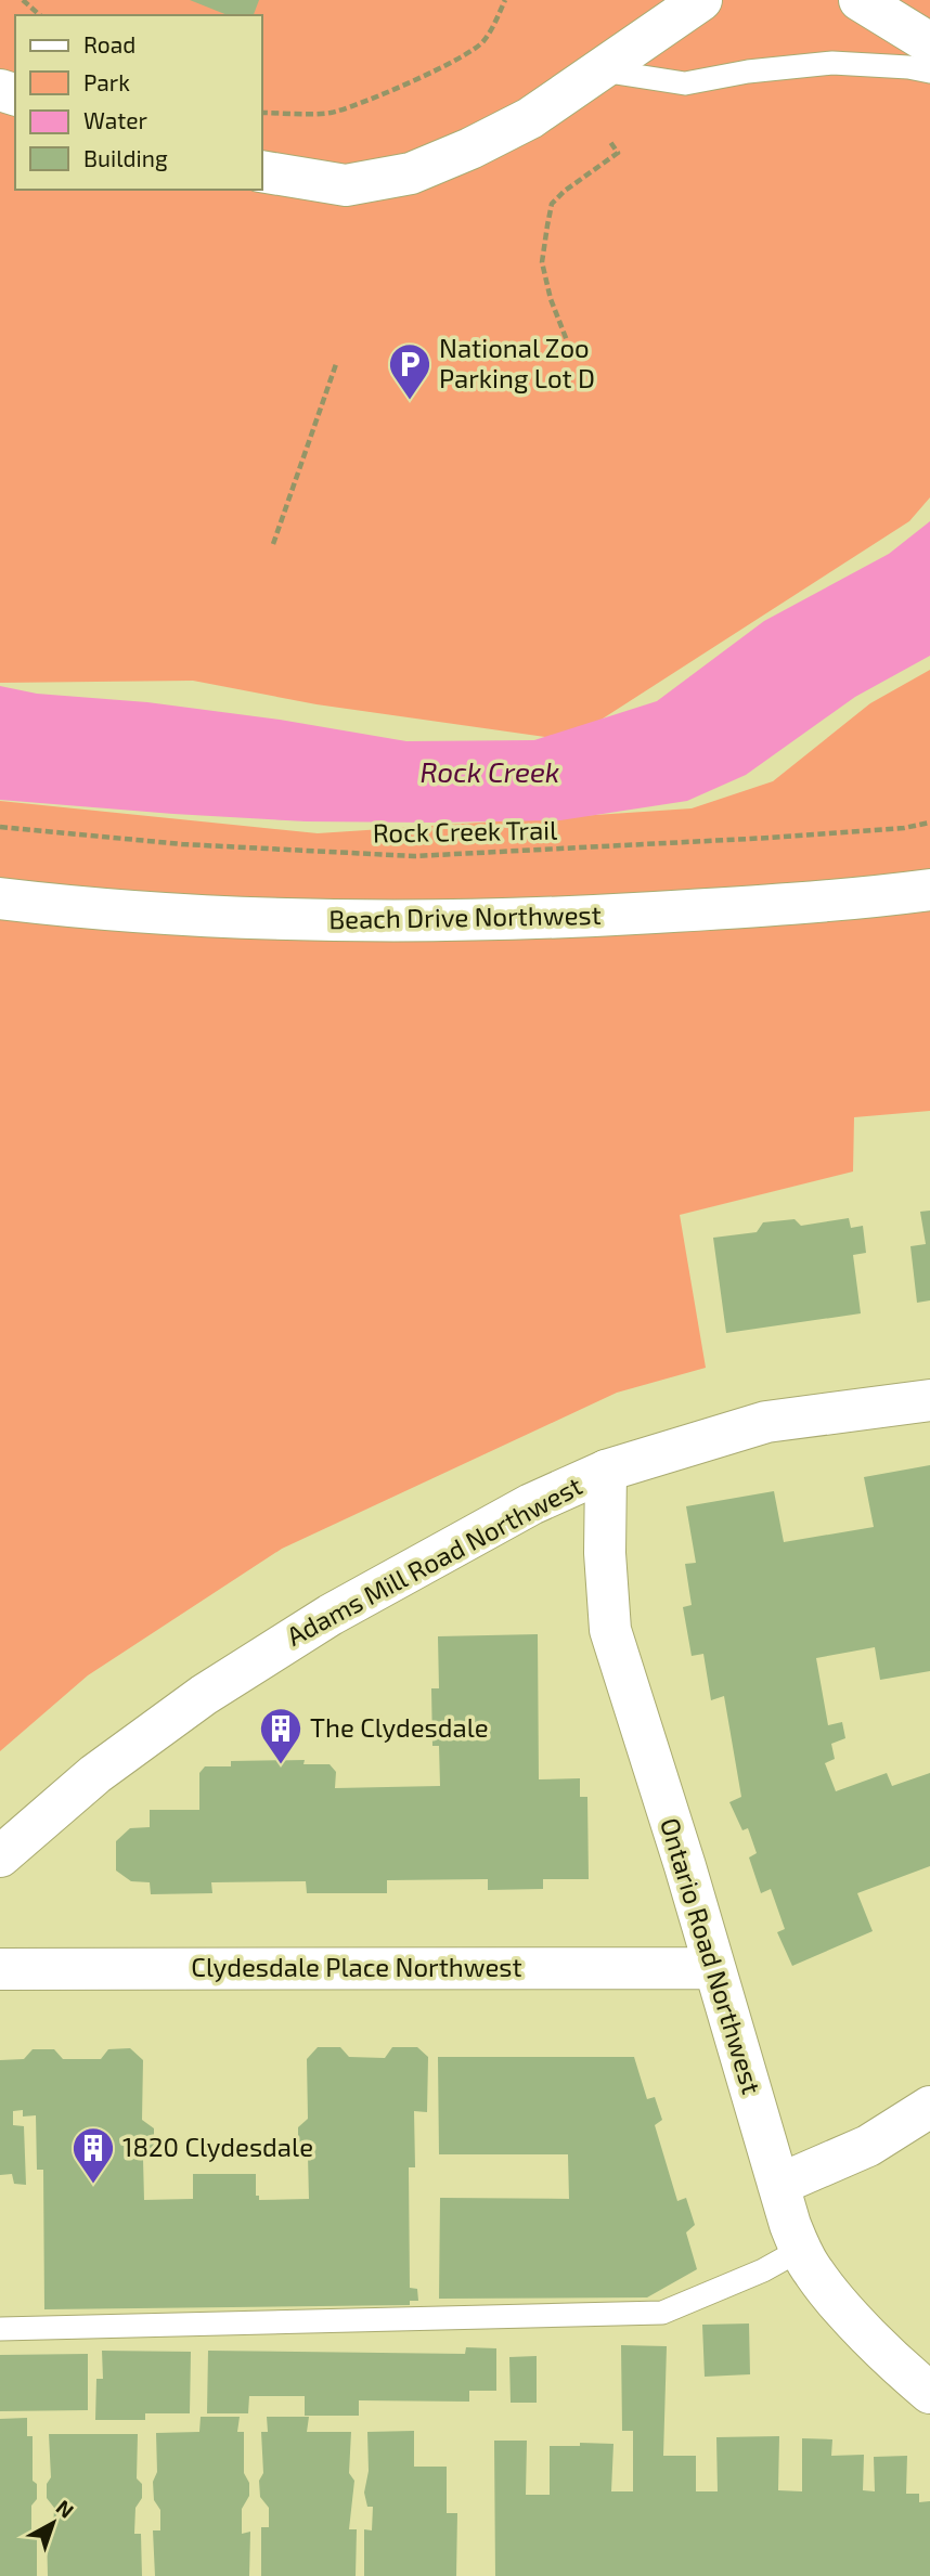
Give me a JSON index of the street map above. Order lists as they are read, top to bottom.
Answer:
{
  "streets": {
    "street": [
      "Beach Drive Northwest",
      "Adams Mill Road Northwest",
      "Ontario Road Northwest",
      "Clydesdale Place Northwest"
    ],
    "path": ["Rock Creek Trail"]
  },
  "crossings": [
    ["Adams Mill Road Northwest", "Ontario Road Northwest"],
    ["Ontario Road Northwest", "Clydesdale Place Northwest"]
  ],
  "water": ["Rock Creek"],
  "places": {
    "parking": ["National Zoo Parking Lot D"],
    "building": ["The Clydesdale", "1820 Clydesdale"]
  },
  "legend": [
    "Road",
    "Park",
    "Water",
    "Building"
  ],
  "north": "top right"
}
